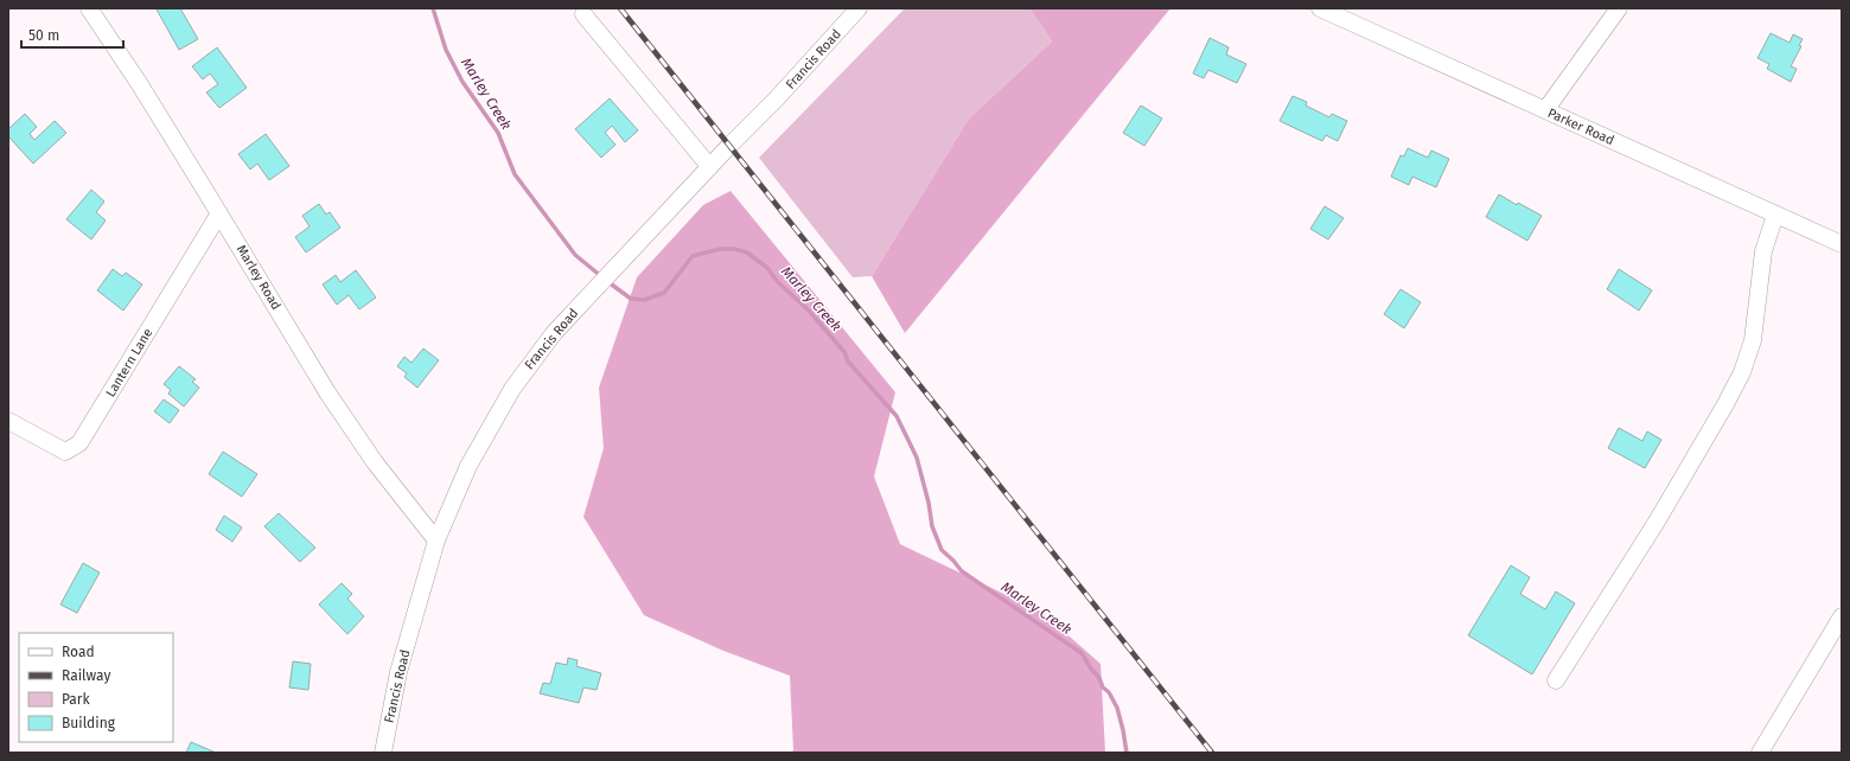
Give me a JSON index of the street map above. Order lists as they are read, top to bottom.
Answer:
{
  "streets": {
    "street": [
      "Francis Road",
      "Parker Road",
      "Marley Road",
      "Lantern Lane"
    ]
  },
  "crossings": [
    ["Francis Road", "Marley Road"],
    ["Marley Road", "Lantern Lane"]
  ],
  "water": ["Marley Creek"],
  "legend": [
    "Road",
    "Railway",
    "Park",
    "Building"
  ],
  "scale_bar": "50 m"
}
